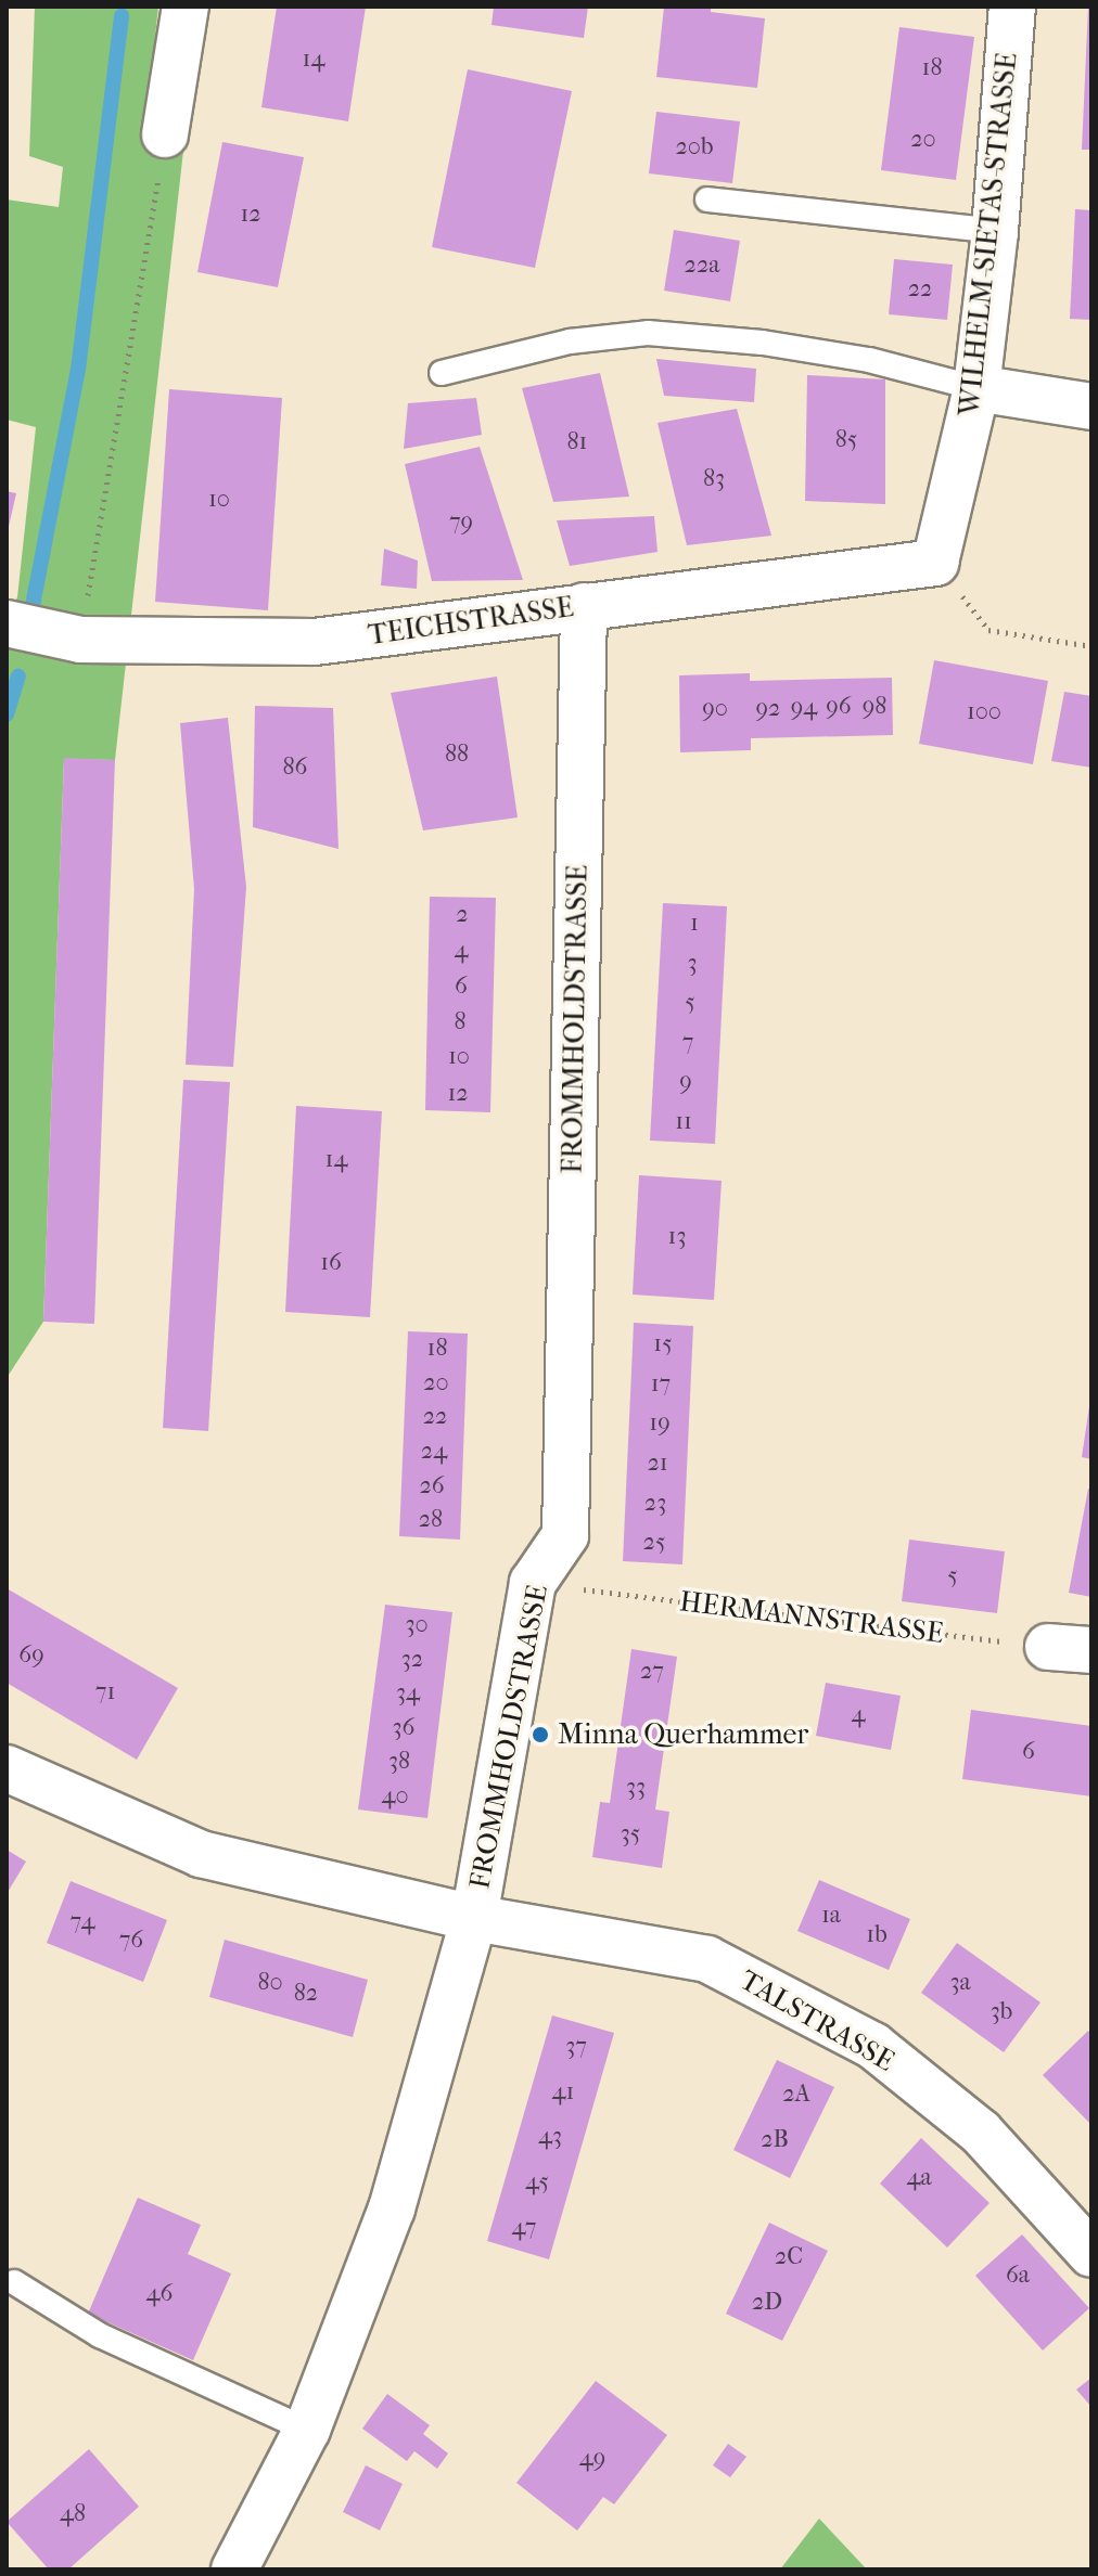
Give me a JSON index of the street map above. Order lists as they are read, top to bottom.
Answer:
{
  "streets": {
    "street": [
      "WILHELM-SIETAS-STRASSE",
      "TEICHSTRASSE",
      "FROMMHOLDSTRASSE",
      "TALSTRASSE"
    ],
    "path": ["HERMANNSTRASSE"]
  },
  "crossings": [
    ["WILHELM-SIETAS-STRASSE", "TEICHSTRASSE"],
    ["TEICHSTRASSE", "FROMMHOLDSTRASSE"],
    ["FROMMHOLDSTRASSE", "HERMANNSTRASSE"],
    ["FROMMHOLDSTRASSE", "TALSTRASSE"]
  ],
  "places": ["Minna Querhammer"],
  "house_numbers": [
    "14",
    "18",
    "20",
    "20b",
    "12",
    "22a",
    "22",
    "85",
    "81",
    "83",
    "10",
    "79",
    "96",
    "98",
    "94",
    "90",
    "92",
    "100",
    "88",
    "86",
    "2",
    "1",
    "4",
    "3",
    "6",
    "5",
    "8",
    "7",
    "10",
    "9",
    "12",
    "11",
    "14",
    "13",
    "16",
    "15",
    "18",
    "20",
    "17",
    "22",
    "19",
    "24",
    "21",
    "26",
    "23",
    "28",
    "25",
    "5",
    "30",
    "69",
    "32",
    "27",
    "71",
    "34",
    "4",
    "36",
    "6",
    "38",
    "33",
    "40",
    "35",
    "1a",
    "74",
    "1b",
    "76",
    "80",
    "3a",
    "82",
    "3b",
    "37",
    "41",
    "2A",
    "43",
    "2B",
    "4a",
    "45",
    "47",
    "2C",
    "6a",
    "46",
    "2D",
    "49",
    "48"
  ]
}
